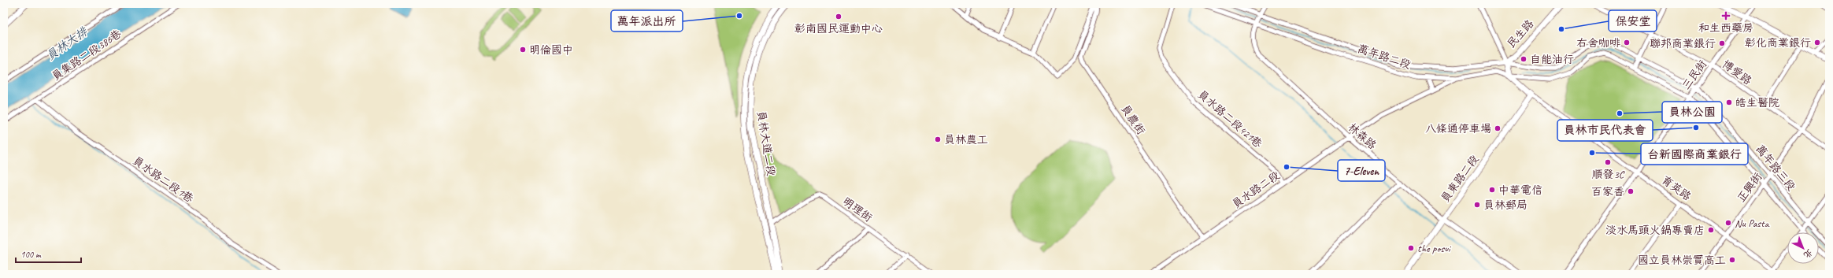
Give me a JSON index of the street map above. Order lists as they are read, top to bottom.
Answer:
{
  "streets": {
    "street": [
      "民生路",
      "員集路二段386巷",
      "萬年路二段",
      "博愛路",
      "三民街",
      "員水路二段421巷",
      "員農街",
      "林森路",
      "員林大道二段",
      "萬年路三段",
      "員東路二段",
      "員水路二段1巷",
      "正興街",
      "育英路",
      "員水路二段",
      "明理街"
    ]
  },
  "crossings": [
    ["民生路", "萬年路二段"],
    ["民生路", "萬年路三段"],
    ["員集路二段386巷", "員水路二段1巷"],
    ["萬年路二段", "林森路"],
    ["萬年路二段", "萬年路三段"],
    ["萬年路二段", "員水路二段"],
    ["博愛路", "三民街"],
    ["博愛路", "正興街"],
    ["三民街", "萬年路三段"],
    ["三民街", "育英路"],
    ["員水路二段421巷", "員水路二段"],
    ["員農街", "員水路二段"],
    ["林森路", "員東路二段"],
    ["林森路", "員水路二段"],
    ["員林大道二段", "明理街"],
    ["萬年路三段", "正興街"],
    ["員東路二段", "育英路"],
    ["正興街", "育英路"]
  ],
  "water": ["員林大排"],
  "places": {
    "other": [
      "萬年派出所",
      "彰南國民運動中心",
      "保安堂",
      "右舍咖啡",
      "彰化商業銀行",
      "聯邦商業銀行",
      "明倫國中",
      "自能油行",
      "皓生醫院",
      "員林公園",
      "員林市民代表會",
      "八條通停車場",
      "員林農工",
      "台新國際商業銀行",
      "順發3C",
      "7-Eleven",
      "中華電信",
      "百家香",
      "員林郵局",
      "Nu Pasta",
      "淡水馬頭火鍋專賣店",
      "the posui",
      "國立員林崇實高工"
    ],
    "health": ["和生西藥房"]
  },
  "scale_bar": "100 m",
  "north": "bottom right"
}
